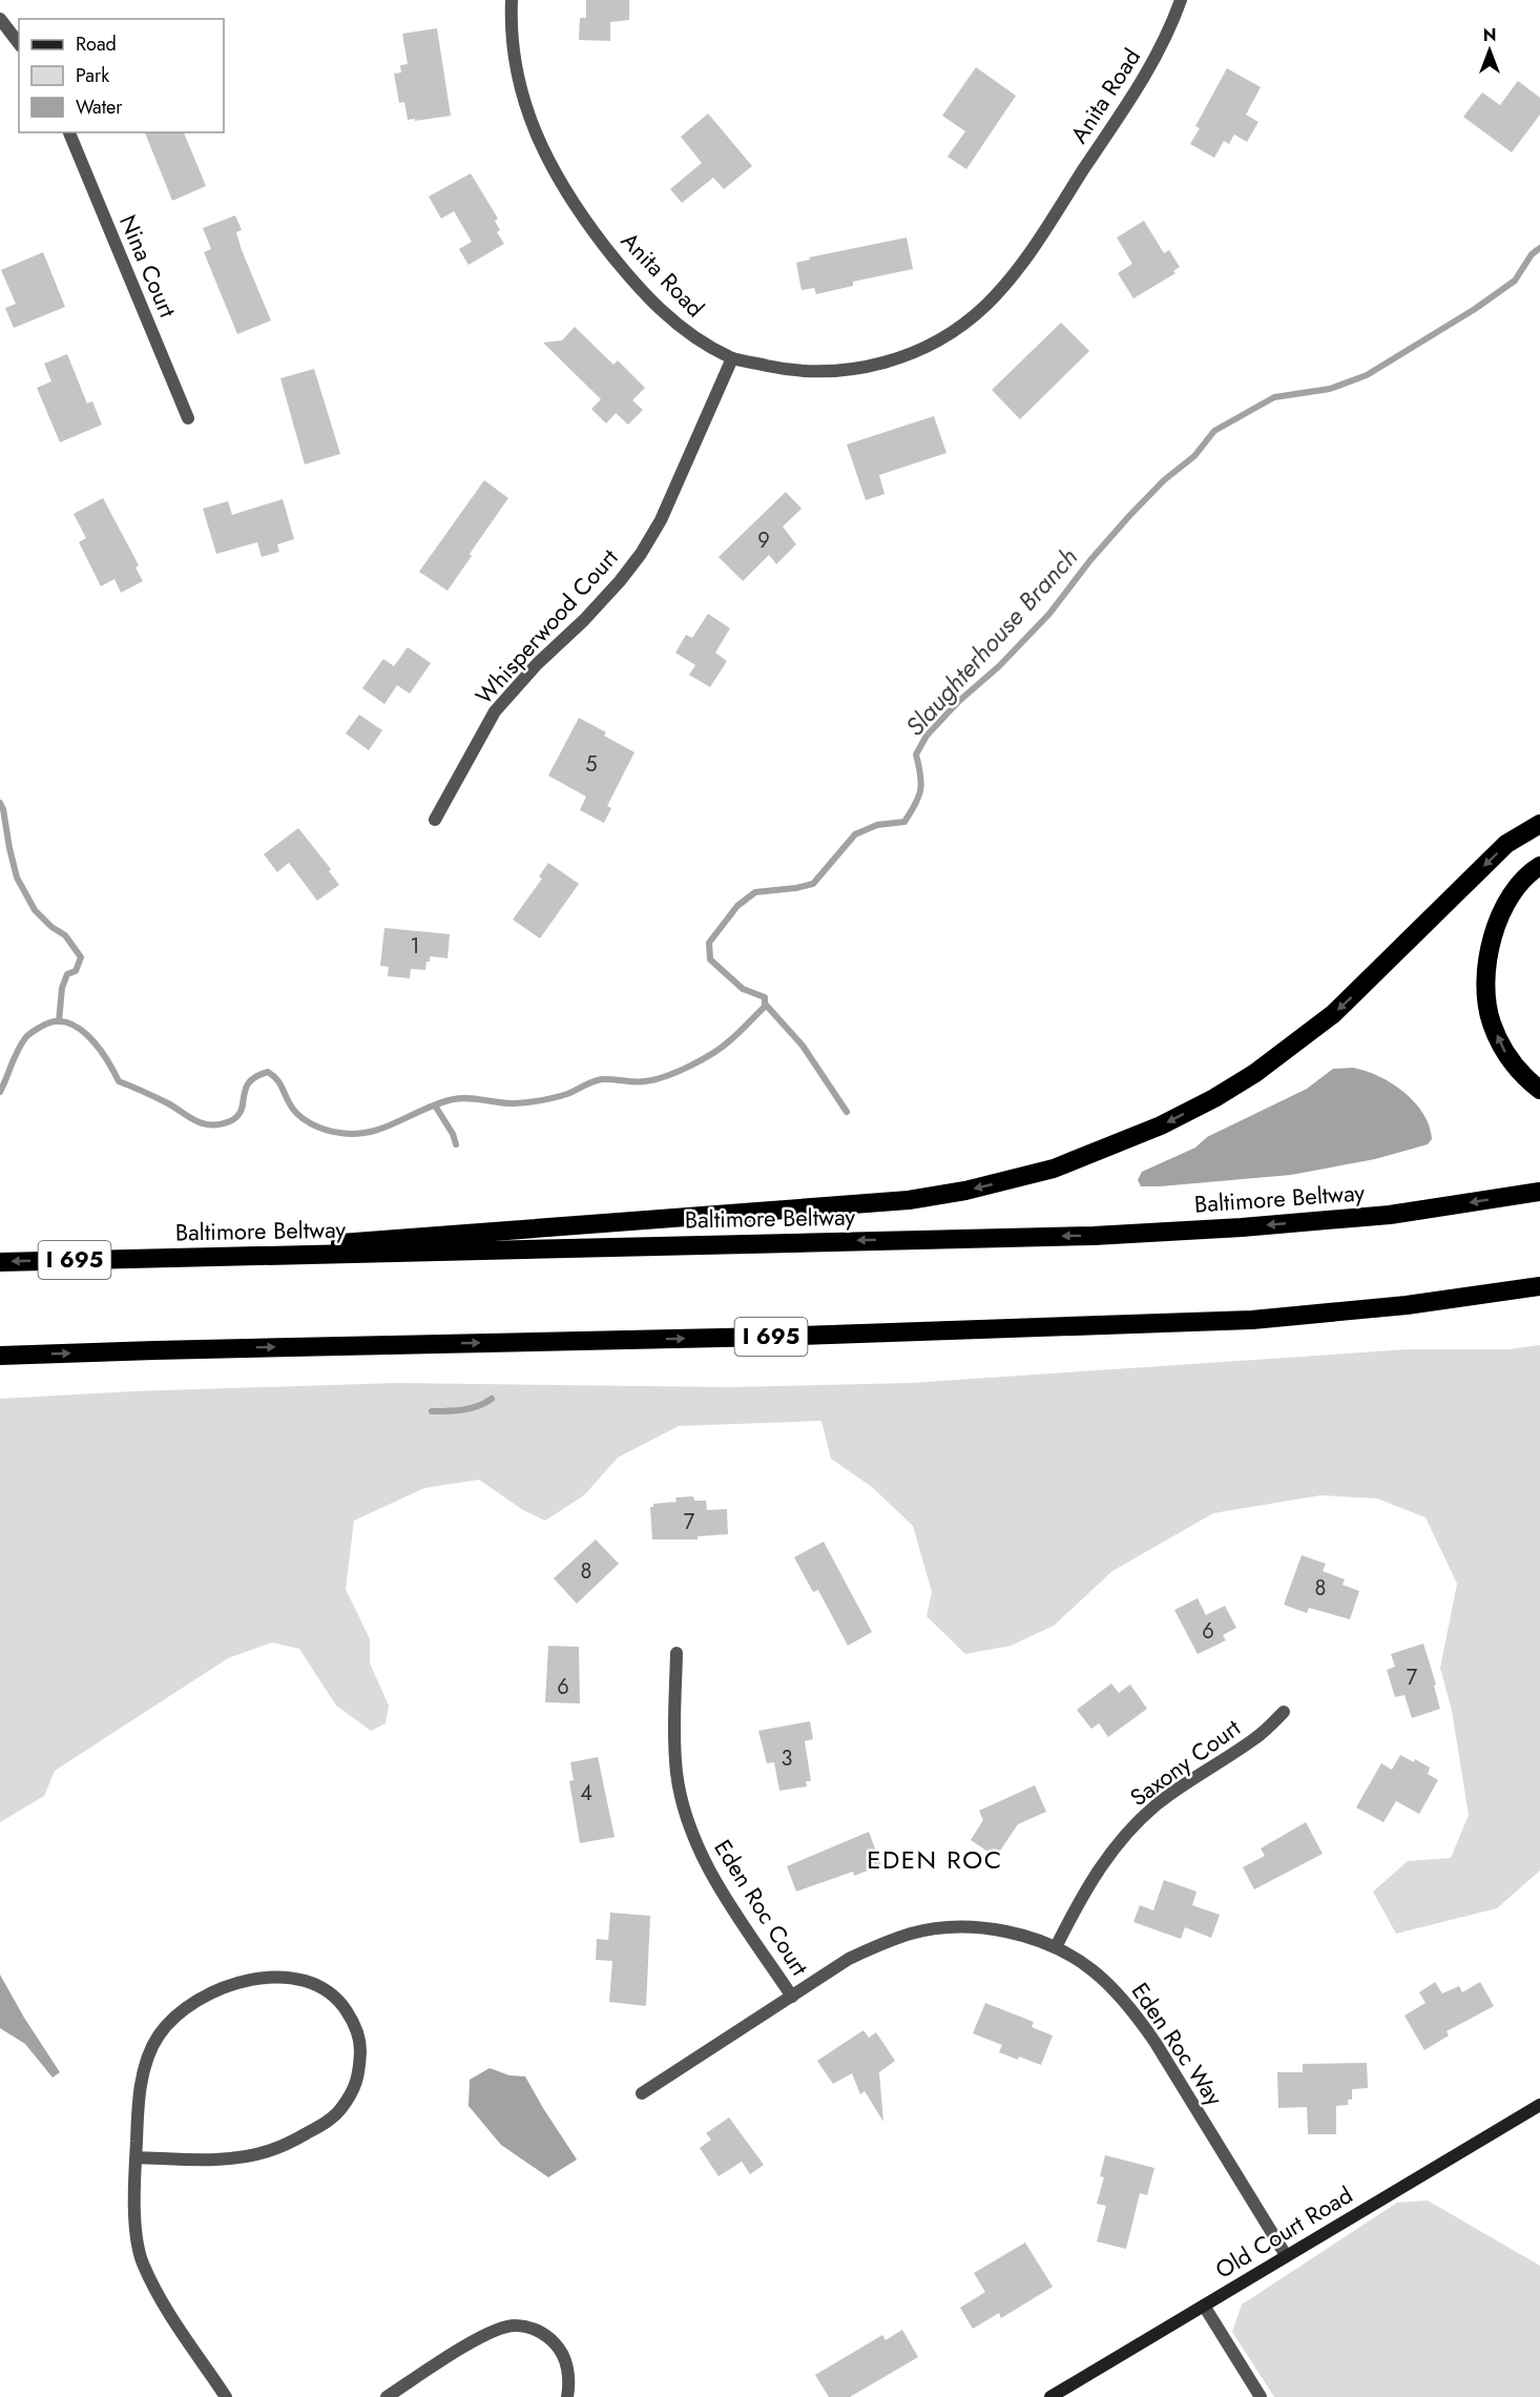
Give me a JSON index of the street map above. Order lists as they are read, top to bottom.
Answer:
{
  "streets": {
    "highway": ["Baltimore Beltway", "I 695"],
    "main road": ["Old Court Road"],
    "street": [
      "Anita Road",
      "Nina Court",
      "Whisperwood Court",
      "Saxony Court",
      "Eden Roc Court",
      "Eden Roc Way"
    ]
  },
  "crossings": [
    ["Anita Road", "Whisperwood Court"],
    ["Saxony Court", "Eden Roc Way"],
    ["Eden Roc Court", "Eden Roc Way"],
    ["Eden Roc Way", "Old Court Road"]
  ],
  "districts": ["EDEN ROC"],
  "water": ["Slaughterhouse Branch"],
  "house_numbers": [
    "9",
    "5",
    "1",
    "7",
    "8",
    "8",
    "6",
    "7",
    "6",
    "3",
    "4"
  ],
  "legend": ["Road", "Park", "Water"],
  "north": "top"
}
